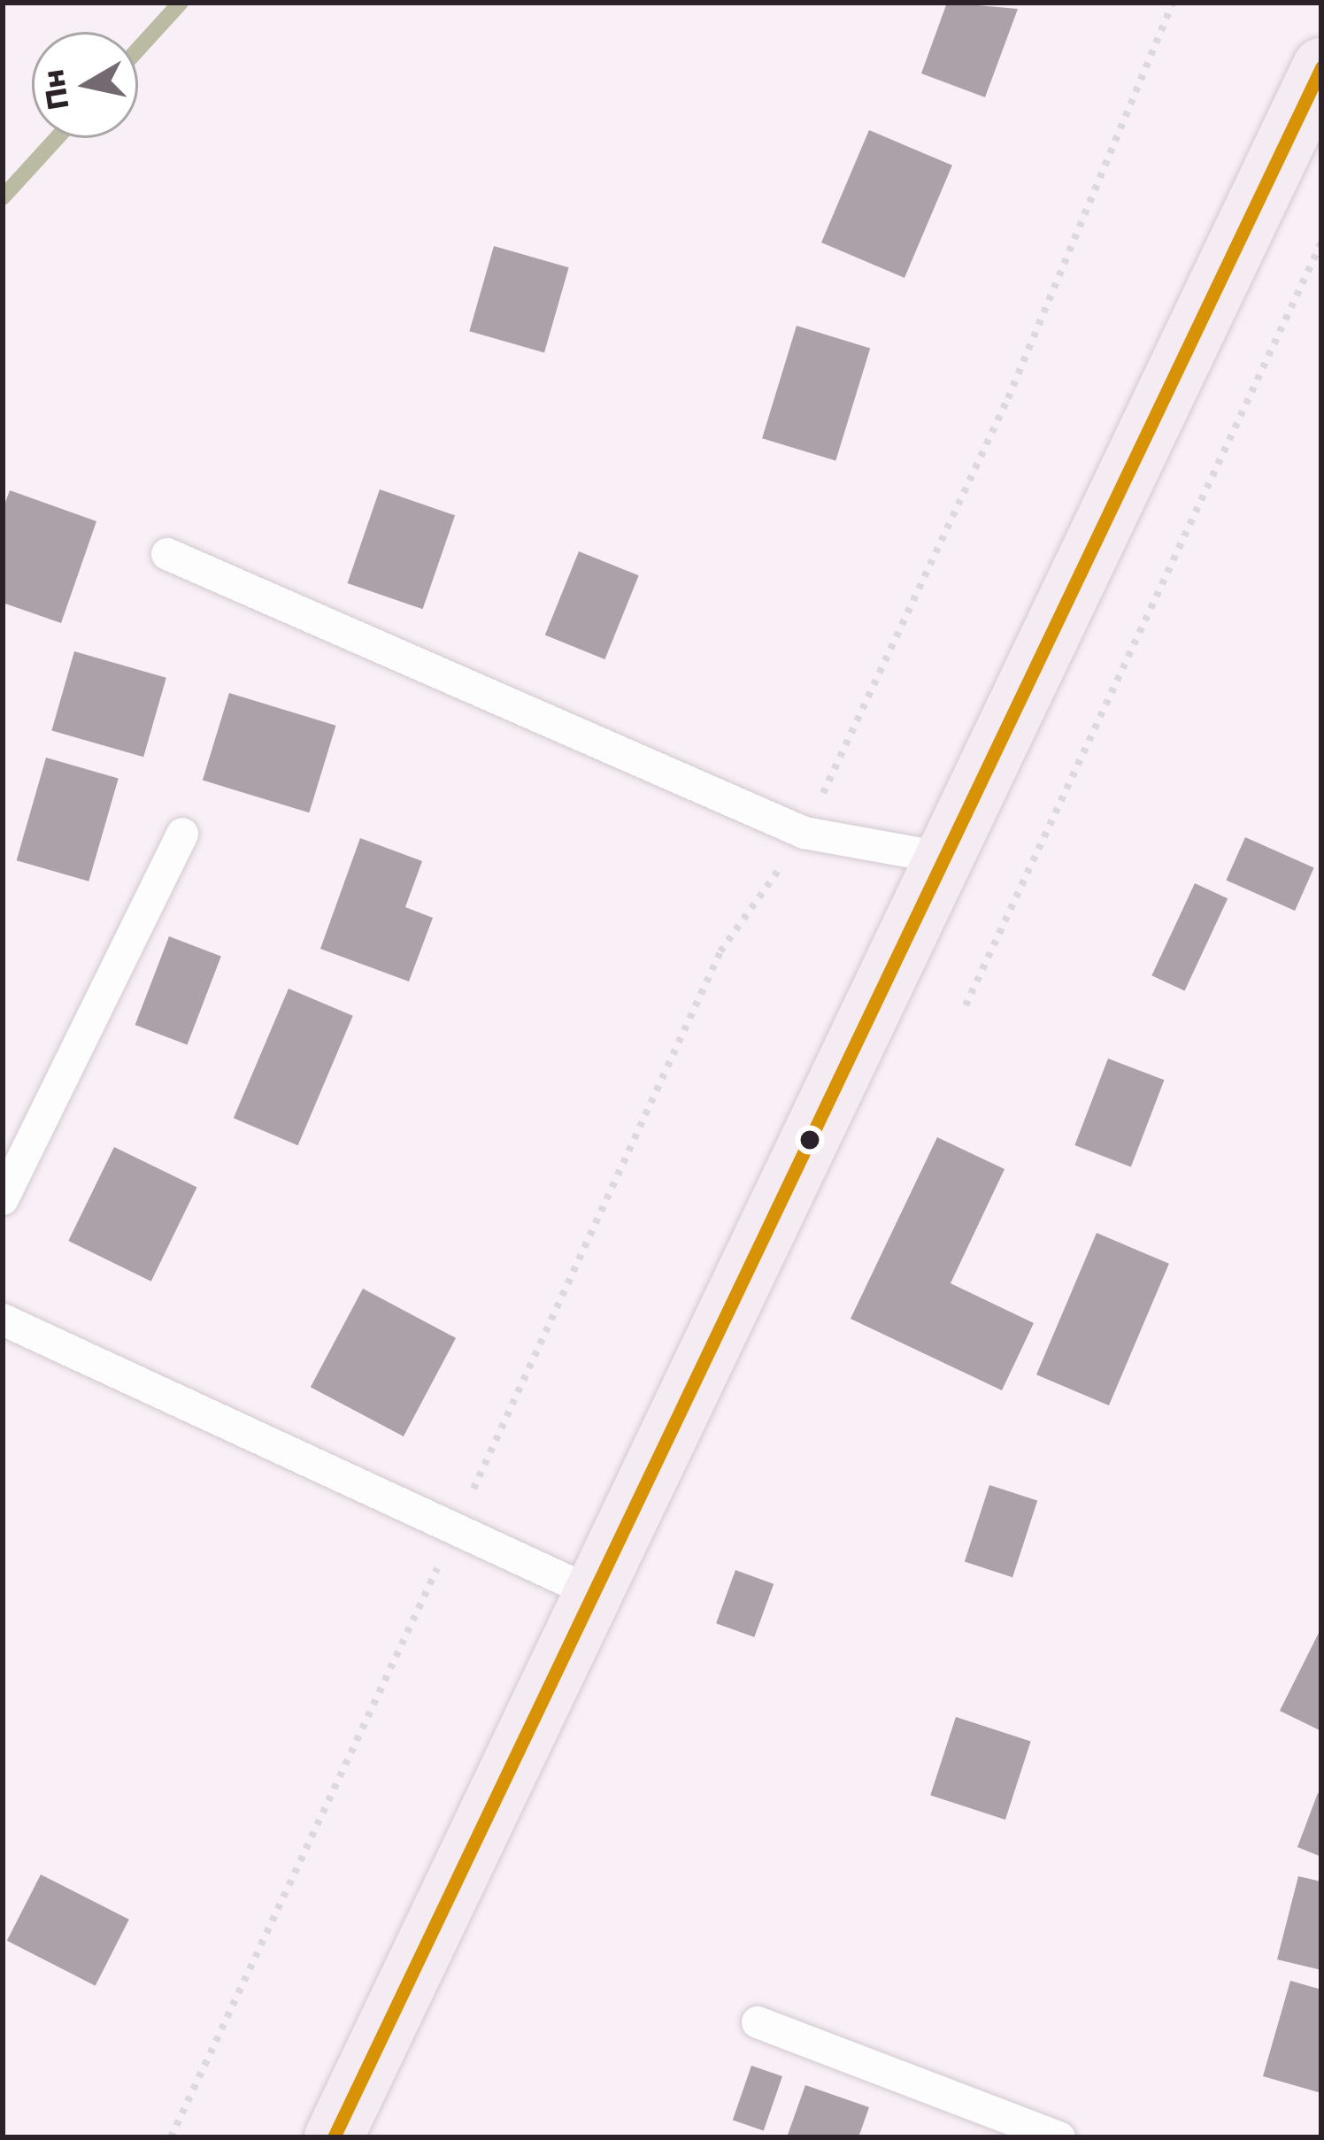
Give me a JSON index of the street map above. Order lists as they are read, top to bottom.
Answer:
{
  "north": "left"
}
